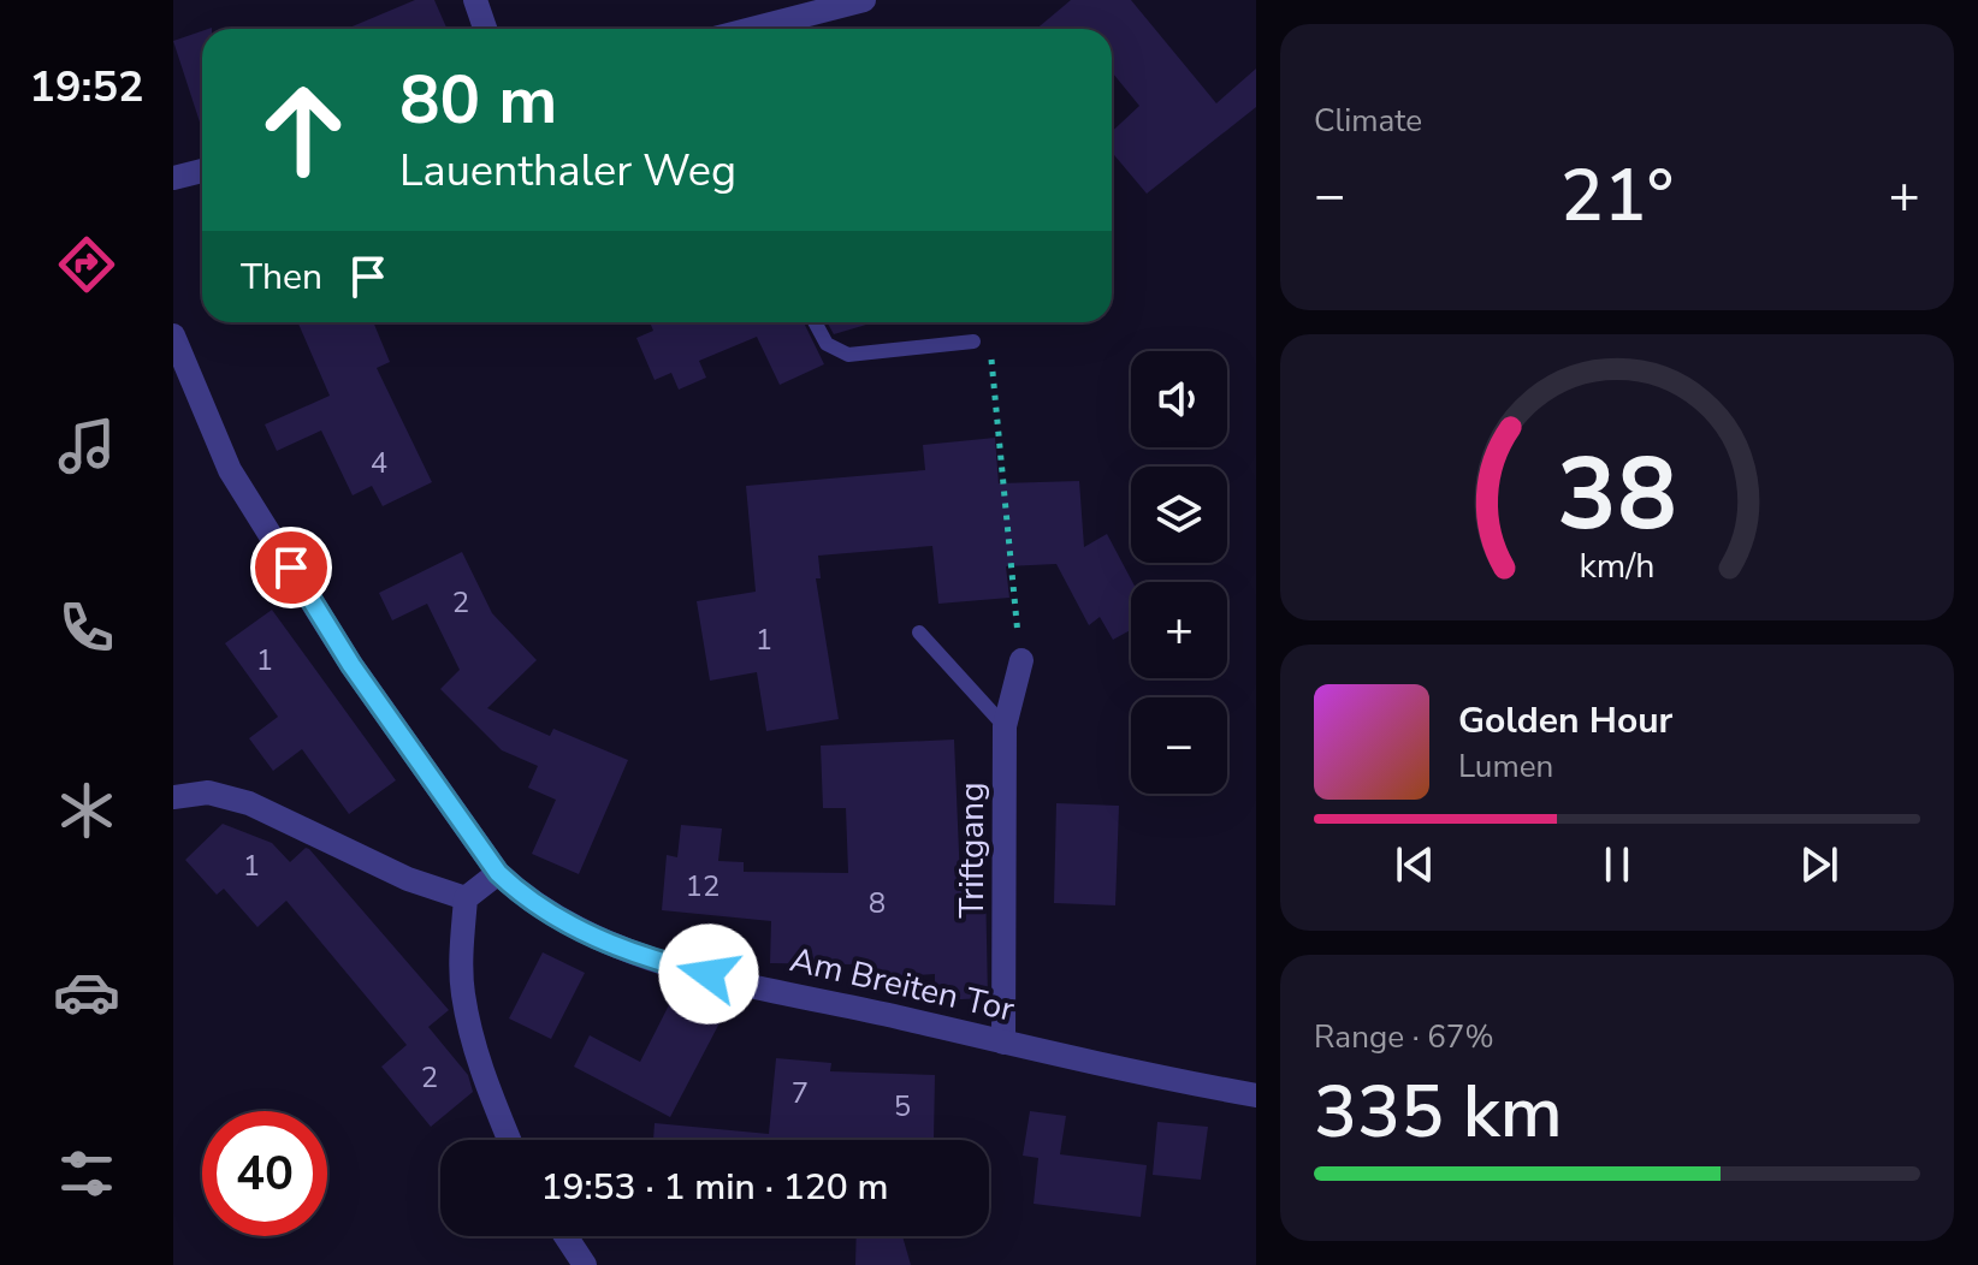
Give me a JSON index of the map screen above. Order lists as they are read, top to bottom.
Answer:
{
  "streets": {
    "street": ["Triftgang", "Am Breiten Tor"]
  },
  "crossings": [
    ["Triftgang", "Am Breiten Tor"]
  ],
  "house_numbers": [
    "4",
    "2",
    "1",
    "1",
    "1",
    "12",
    "8",
    "2",
    "7",
    "5"
  ],
  "page": {
    "tabs": "19:52",
    "tile": [
      "Climate",
      ["Range · 67%", "335 km"]
    ],
    "turn": ["80 m", "Lauenthaler Weg"],
    "heat": ["−", "21°", "+"],
    "then": "Then",
    "map_buttons": ["+", "−"],
    "song": ["Golden Hour", "Lumen"],
    "limit": "40",
    "trip": "19:53 · 1 min · 120 m",
    "gauge": ["38", "km/h"]
  }
}
